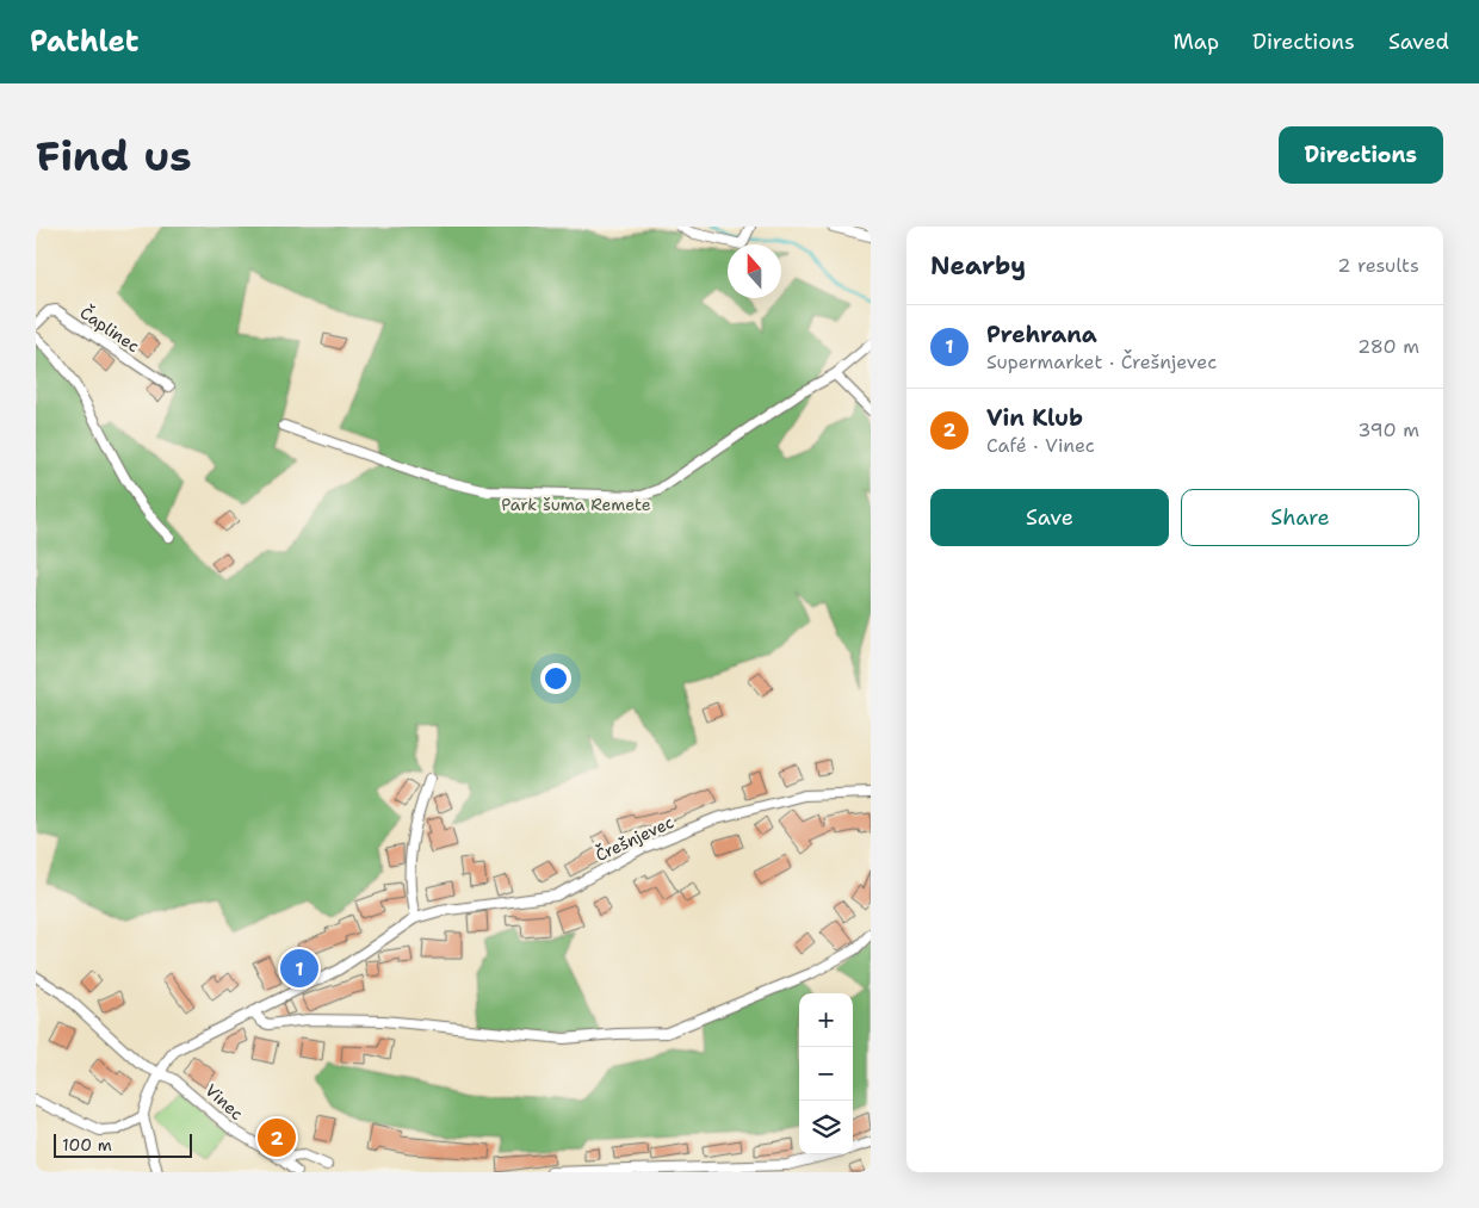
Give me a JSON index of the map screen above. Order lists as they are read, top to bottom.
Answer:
{
  "streets": {
    "street": ["Čaplinec", "Črešnjevec", "Vinec"]
  },
  "crossings": [
    ["Črešnjevec", "Vinec"]
  ],
  "parks": ["Park šuma Remete"],
  "scale_bar": "100 m",
  "north": "top",
  "page": {
    "header": "Pathlet",
    "nav": ["Map", "Directions", "Saved"],
    "buttons": [
      "Directions",
      ["Save", "Share"]
    ],
    "title": "Find us",
    "heading": ["Nearby", "2 results"],
    "list": [
      {
        "mark": "1",
        "name": "Prehrana",
        "note": "Supermarket · Črešnjevec",
        "value": "280 m"
      },
      {
        "mark": "2",
        "name": "Vin Klub",
        "note": "Café · Vinec",
        "value": "390 m"
      }
    ],
    "pins": ["1", "2"],
    "map_buttons": ["+", "−"],
    "scale": "100 m"
  }
}
